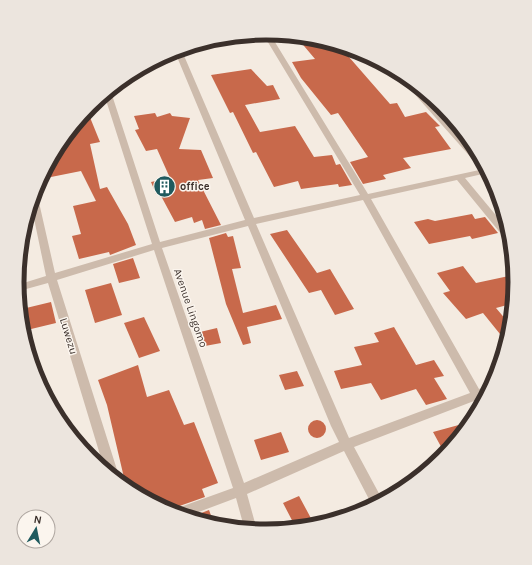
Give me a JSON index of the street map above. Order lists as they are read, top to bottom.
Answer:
{
  "streets": {
    "street": ["Avenue Lingomo", "Luwezu"]
  },
  "places": {
    "building": ["office"]
  },
  "north": "top"
}
